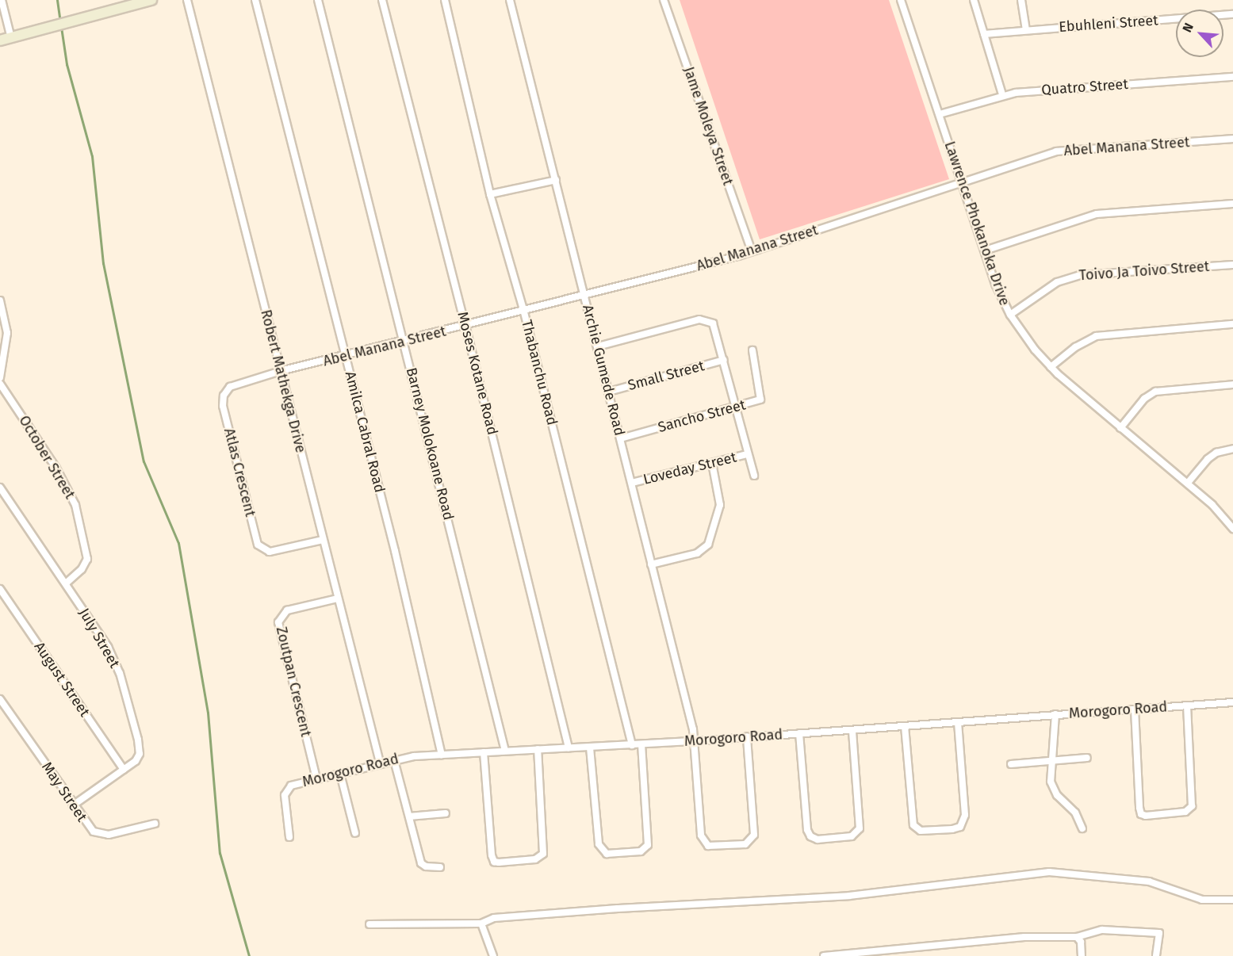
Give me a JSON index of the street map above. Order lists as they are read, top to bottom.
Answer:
{
  "streets": {
    "street": [
      "Ebuhleni Street",
      "Quatro Street",
      "Jame Moleya Street",
      "Abel Manana Street",
      "Lawrence Phokanoka Drive",
      "Toivo Ja Toivo Street",
      "Archie Gumede Road",
      "Thabanchu Road",
      "Moses Kotane Road",
      "Small Street",
      "Robert Mathekga Drive",
      "Sancho Street",
      "Amilca Cabral Road",
      "Barney Molokoane Road",
      "October Street",
      "Loveday Street",
      "Atlas Crescent",
      "July Street",
      "August Street",
      "Zoutpan Crescent",
      "Morogoro Road",
      "May Street"
    ]
  },
  "crossings": [
    ["Quatro Street", "Lawrence Phokanoka Drive"],
    ["Jame Moleya Street", "Abel Manana Street"],
    ["Abel Manana Street", "Lawrence Phokanoka Drive"],
    ["Abel Manana Street", "Archie Gumede Road"],
    ["Abel Manana Street", "Thabanchu Road"],
    ["Abel Manana Street", "Moses Kotane Road"],
    ["Abel Manana Street", "Robert Mathekga Drive"],
    ["Abel Manana Street", "Amilca Cabral Road"],
    ["Abel Manana Street", "Barney Molokoane Road"],
    ["Abel Manana Street", "Atlas Crescent"],
    ["Lawrence Phokanoka Drive", "Toivo Ja Toivo Street"],
    ["Archie Gumede Road", "Small Street"],
    ["Archie Gumede Road", "Sancho Street"],
    ["Archie Gumede Road", "Loveday Street"],
    ["Archie Gumede Road", "Morogoro Road"],
    ["Thabanchu Road", "Morogoro Road"],
    ["Moses Kotane Road", "Morogoro Road"],
    ["Robert Mathekga Drive", "Atlas Crescent"],
    ["Robert Mathekga Drive", "Zoutpan Crescent"],
    ["Robert Mathekga Drive", "Morogoro Road"],
    ["Amilca Cabral Road", "Morogoro Road"],
    ["Barney Molokoane Road", "Morogoro Road"],
    ["October Street", "July Street"],
    ["July Street", "August Street"],
    ["July Street", "May Street"],
    ["Zoutpan Crescent", "Morogoro Road"]
  ],
  "north": "top left"
}
